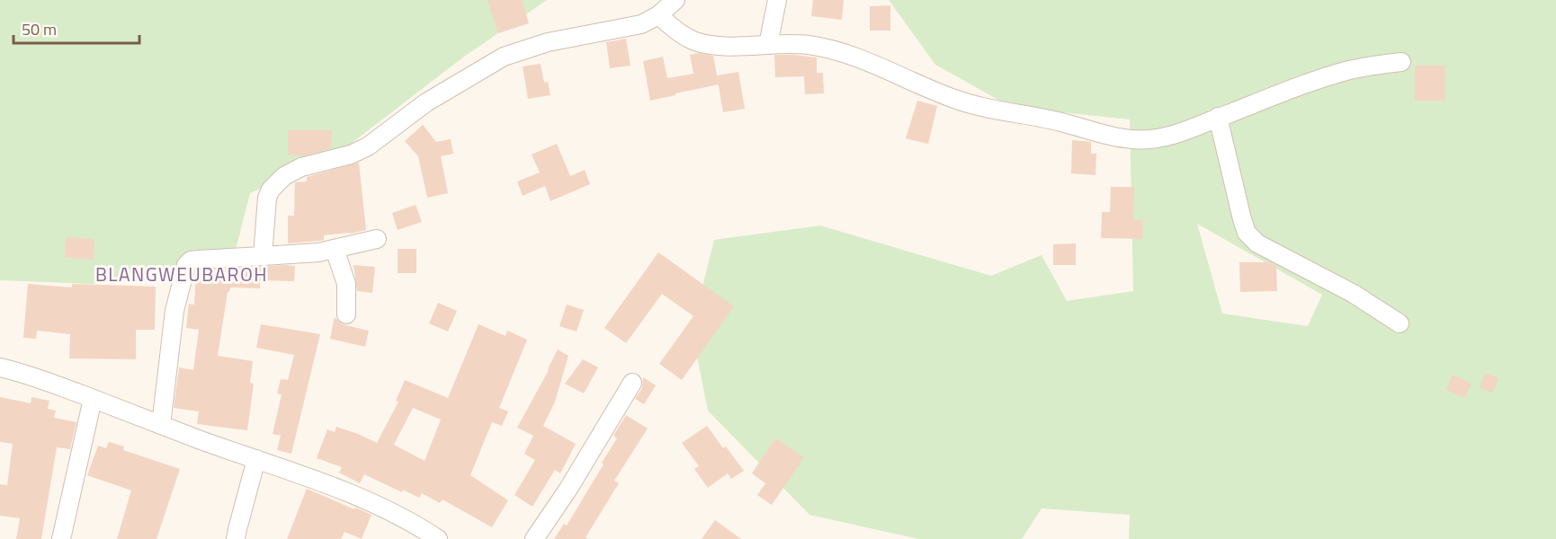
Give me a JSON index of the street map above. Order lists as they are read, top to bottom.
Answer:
{
  "districts": ["BLANGWEUBAROH"],
  "scale_bar": "50 m"
}
